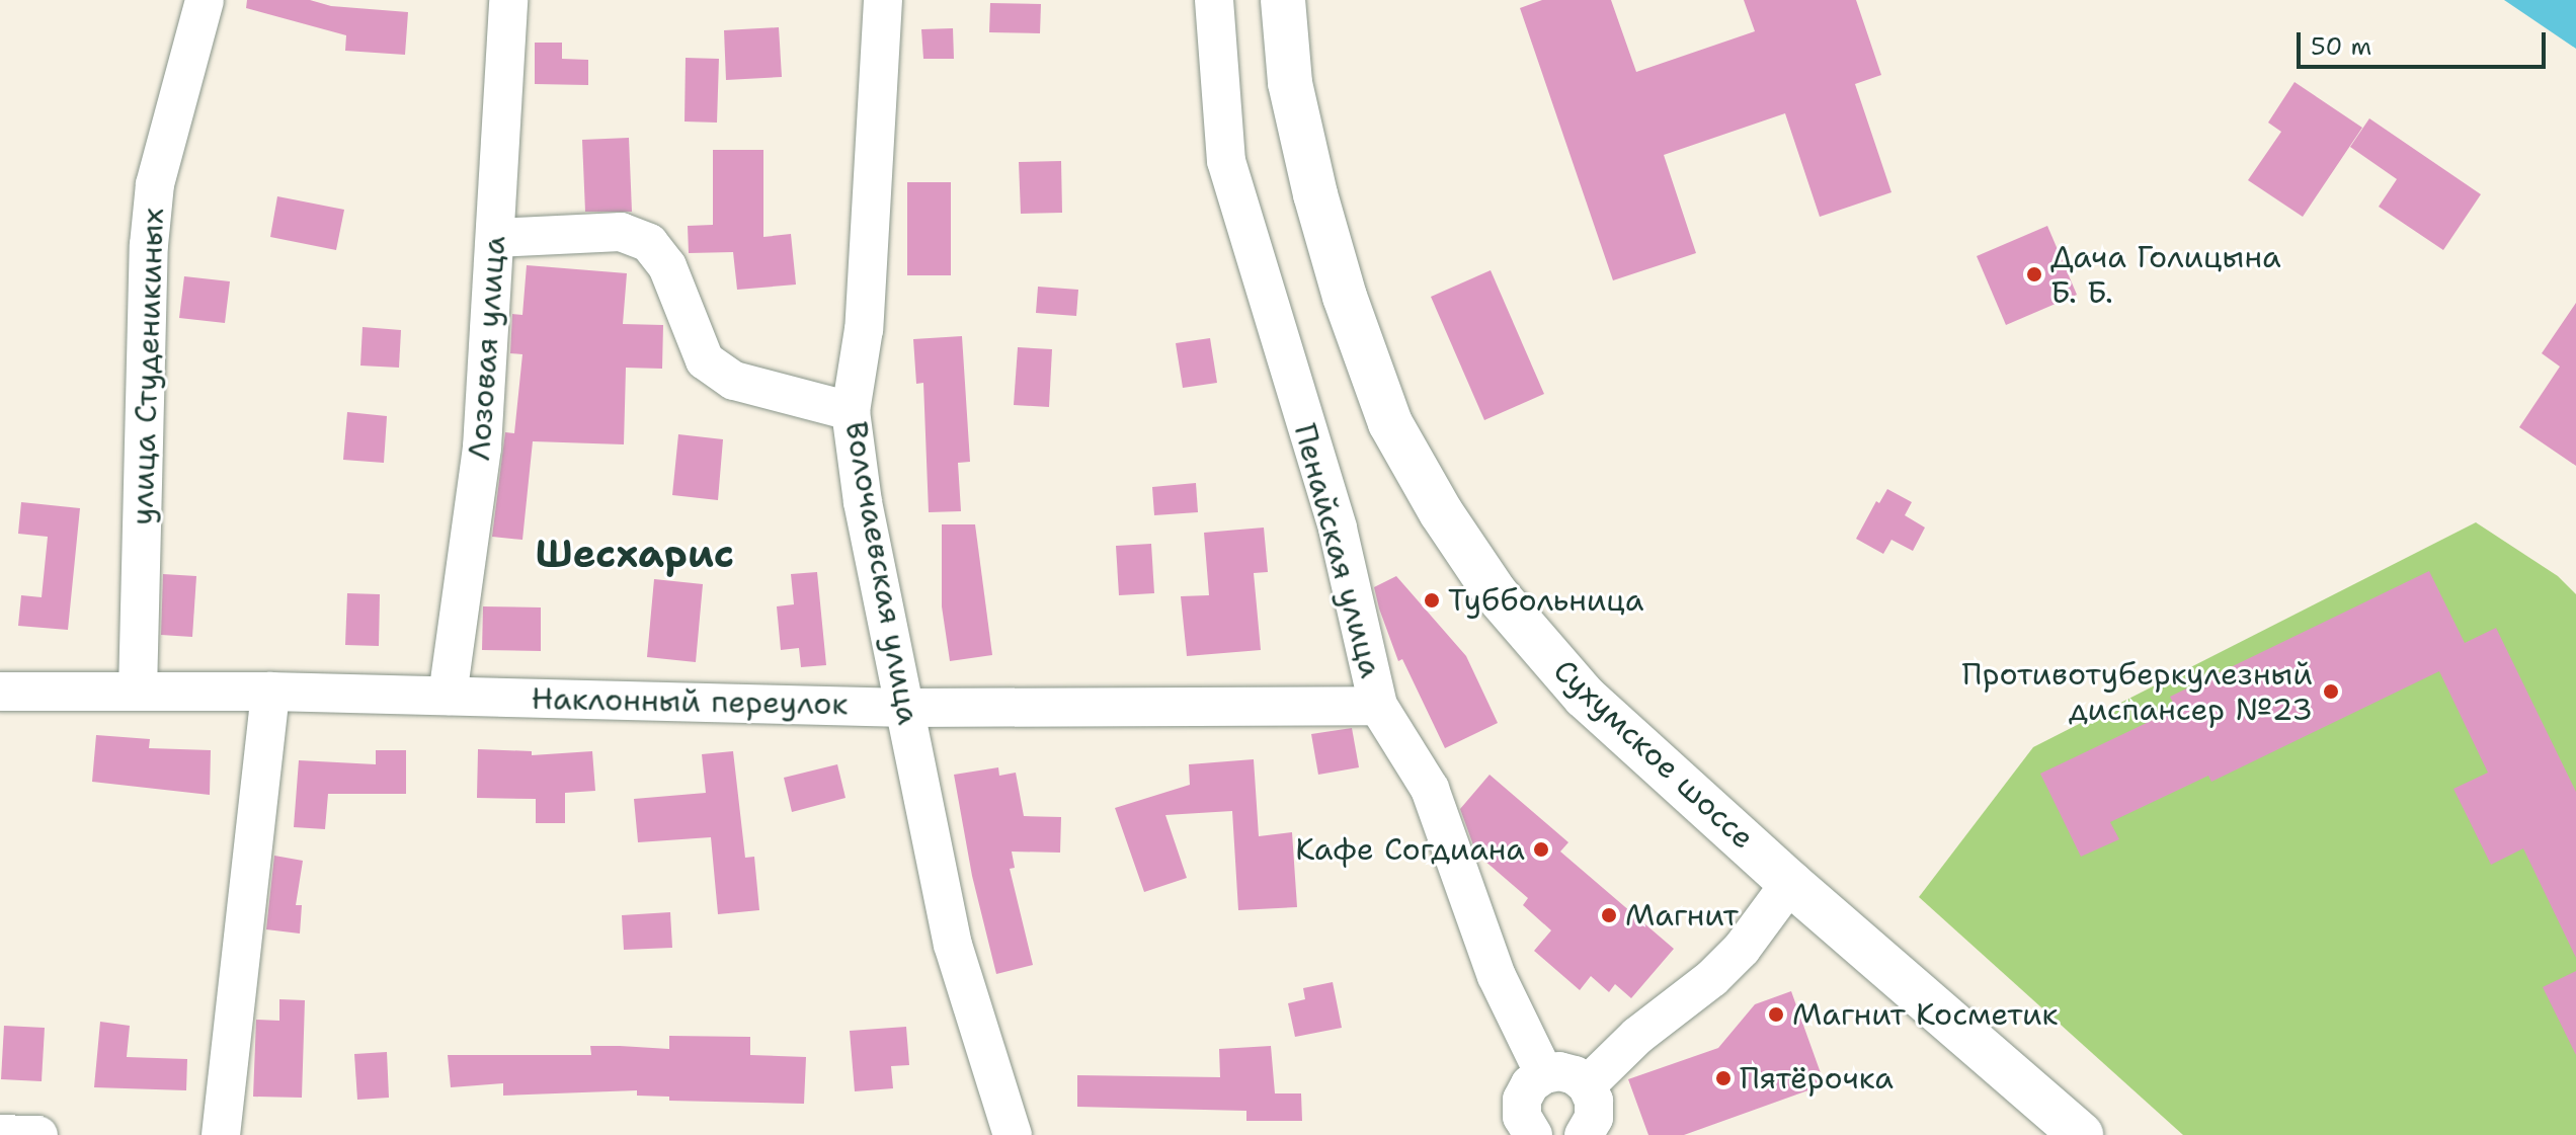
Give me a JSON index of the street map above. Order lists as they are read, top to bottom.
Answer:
{
  "streets": {
    "highway": ["Сухумское шоссе"],
    "street": [
      "Лозовая улица",
      "улица Студеникиных",
      "Пенайская улица",
      "Волочаевская улица",
      "Наклонный переулок"
    ]
  },
  "crossings": [
    ["Лозовая улица", "Наклонный переулок"],
    ["улица Студеникиных", "Наклонный переулок"],
    ["Пенайская улица", "Наклонный переулок"],
    ["Волочаевская улица", "Наклонный переулок"]
  ],
  "districts": ["Шесхарис"],
  "places": [
    "Дача Голицына Б. Б.",
    "Туббольница",
    "Противотуберкулезный диспансер №23",
    "Кафе Согдиана",
    "Магнит",
    "Магнит Косметик",
    "Пятёрочка"
  ],
  "scale_bar": "50 m"
}
